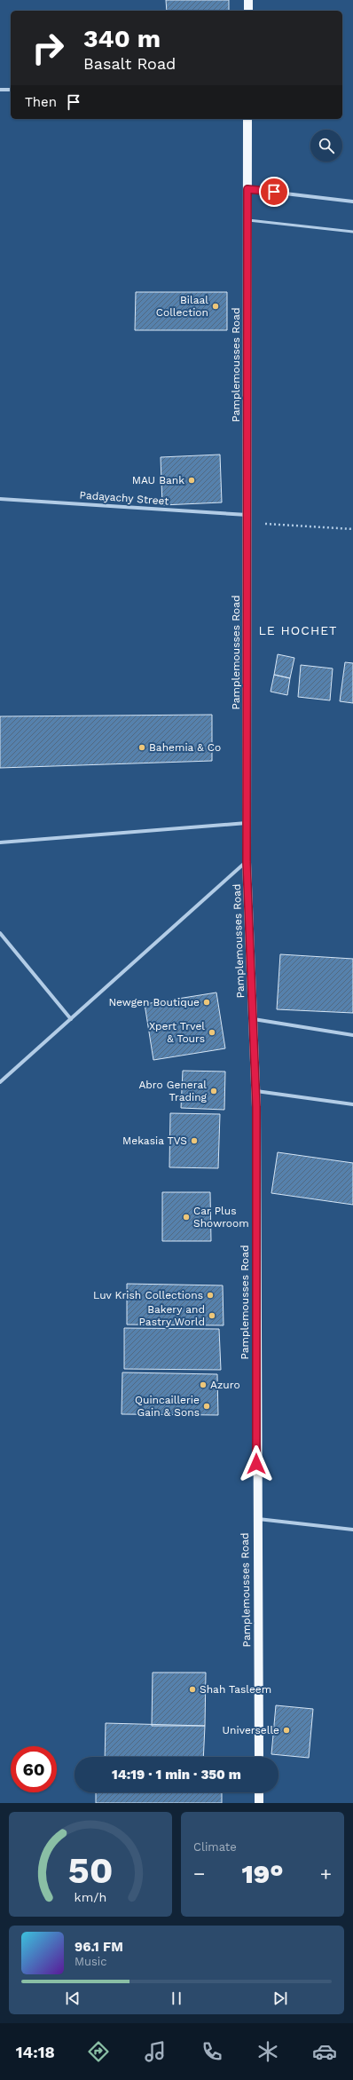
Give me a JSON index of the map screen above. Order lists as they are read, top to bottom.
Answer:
{
  "streets": {
    "main road": ["Pamplemousses Road"],
    "street": ["Padayachy Street"]
  },
  "crossings": [
    ["Pamplemousses Road", "Padayachy Street"]
  ],
  "districts": ["LE HOCHET"],
  "places": [
    "Bilaal Collection",
    "MAU Bank",
    "Bahemia & Co",
    "Newgen Boutique",
    "Xpert Trvel & Tours",
    "Abro General Trading",
    "Mekasia TVS",
    "Car Plus Showroom",
    "Luv Krish Collections",
    "Bakery and Pastry World",
    "Azuro",
    "Quincaillerie Gain & Sons",
    "Shah Tasleem",
    "Universelle"
  ],
  "page": {
    "turn": ["340 m", "Basalt Road"],
    "then": "Then",
    "limit": "60",
    "trip": "14:19 · 1 min · 350 m",
    "tile": "Climate",
    "heat": ["−", "19°", "+"],
    "song": ["96.1 FM", "Music"],
    "tabs": "14:18",
    "gauge": ["50", "km/h"]
  }
}
